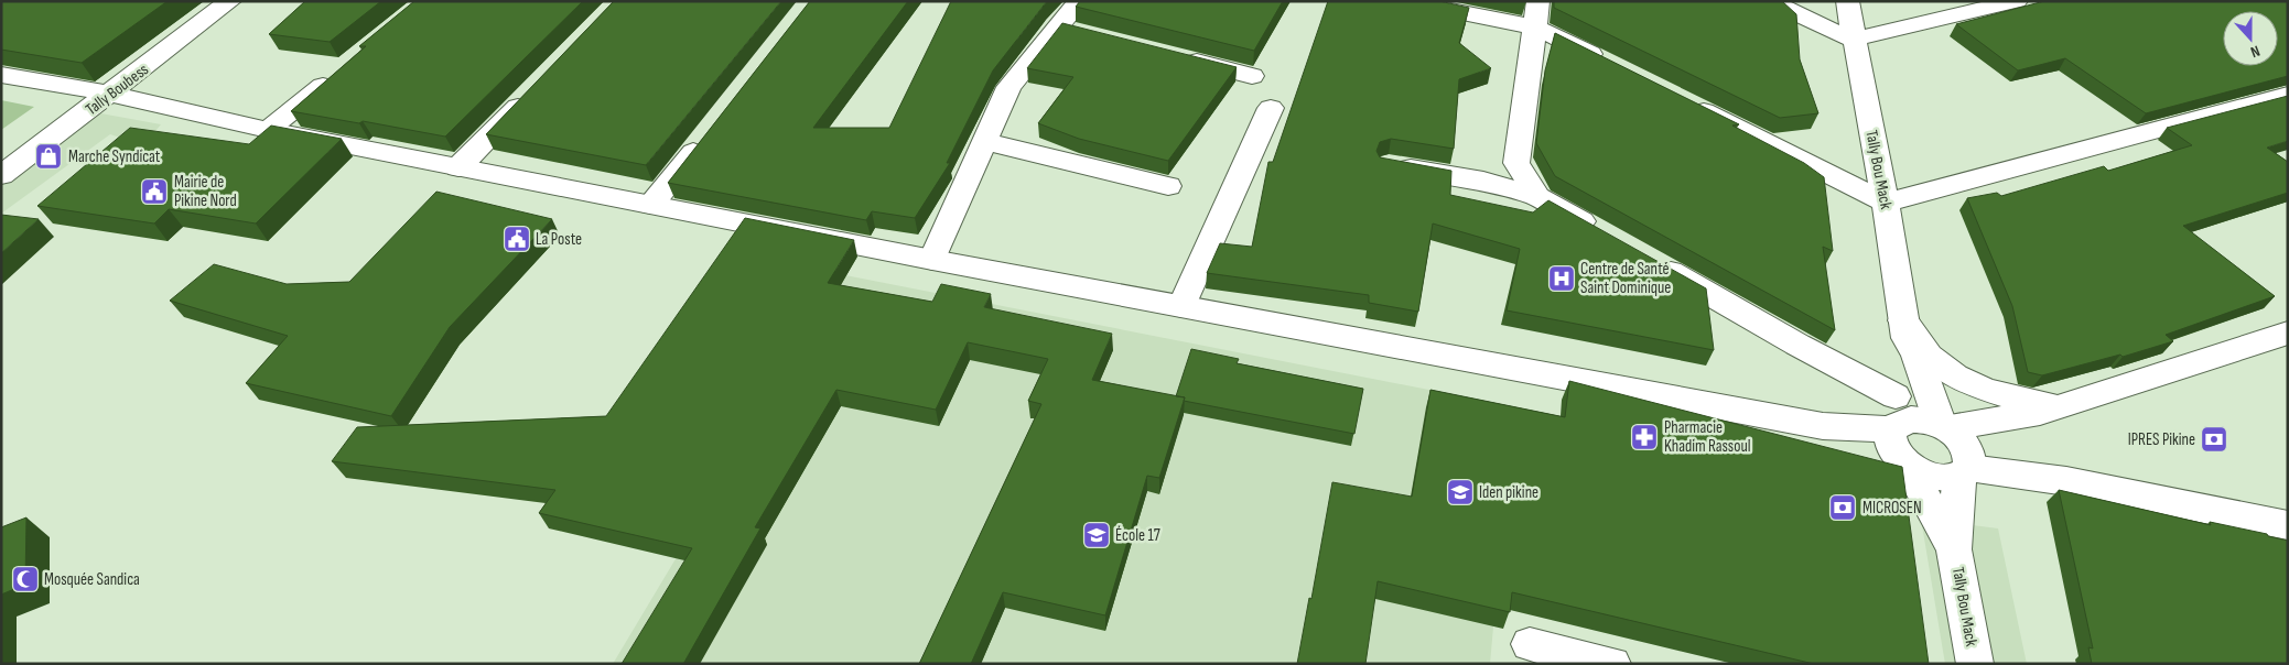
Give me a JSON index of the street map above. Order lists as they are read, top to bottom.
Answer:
{
  "streets": {
    "street": ["Tally Boubess", "Tally Bou Mack"]
  },
  "places": {
    "shop": ["Marche Syndicat"],
    "public building": ["Mairie de Pikine Nord", "La Poste"],
    "hospital": ["Centre de Santé Saint Dominique"],
    "pharmacy": ["Pharmacie Khadim Rassoul"],
    "bank": ["IPRES Pikine", "MICROSEN"],
    "school or university": ["Iden pikine", "École 17"],
    "mosque": ["Mosquée Sandica"]
  },
  "north": "bottom"
}
